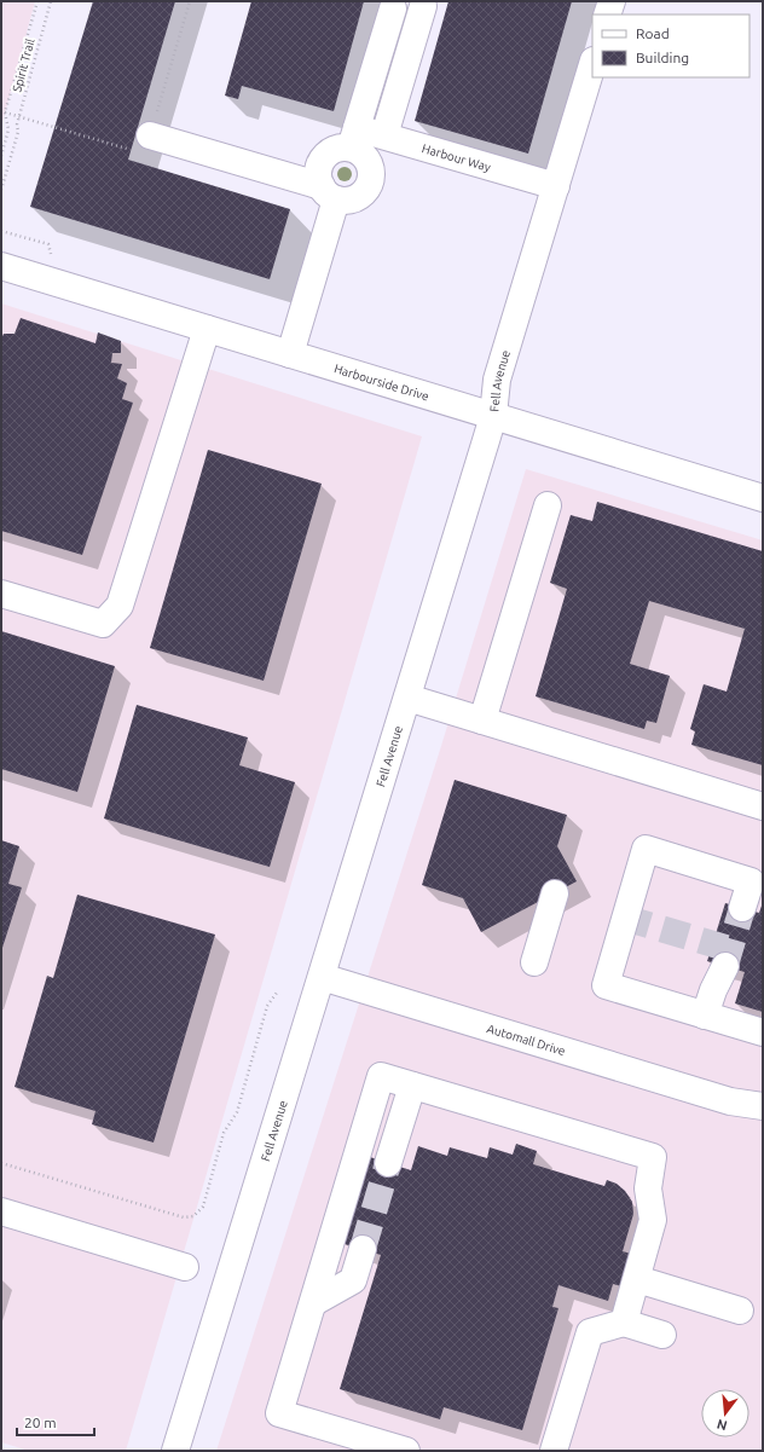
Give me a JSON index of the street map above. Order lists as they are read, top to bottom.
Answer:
{
  "streets": {
    "street": [
      "Harbour Way",
      "Fell Avenue",
      "Harbourside Drive",
      "Automall Drive"
    ],
    "path": ["Spirit Trail"]
  },
  "crossings": [
    ["Harbour Way", "Fell Avenue"],
    ["Fell Avenue", "Harbourside Drive"],
    ["Fell Avenue", "Automall Drive"]
  ],
  "legend": ["Road", "Building"],
  "scale_bar": "20 m",
  "north": "bottom"
}
